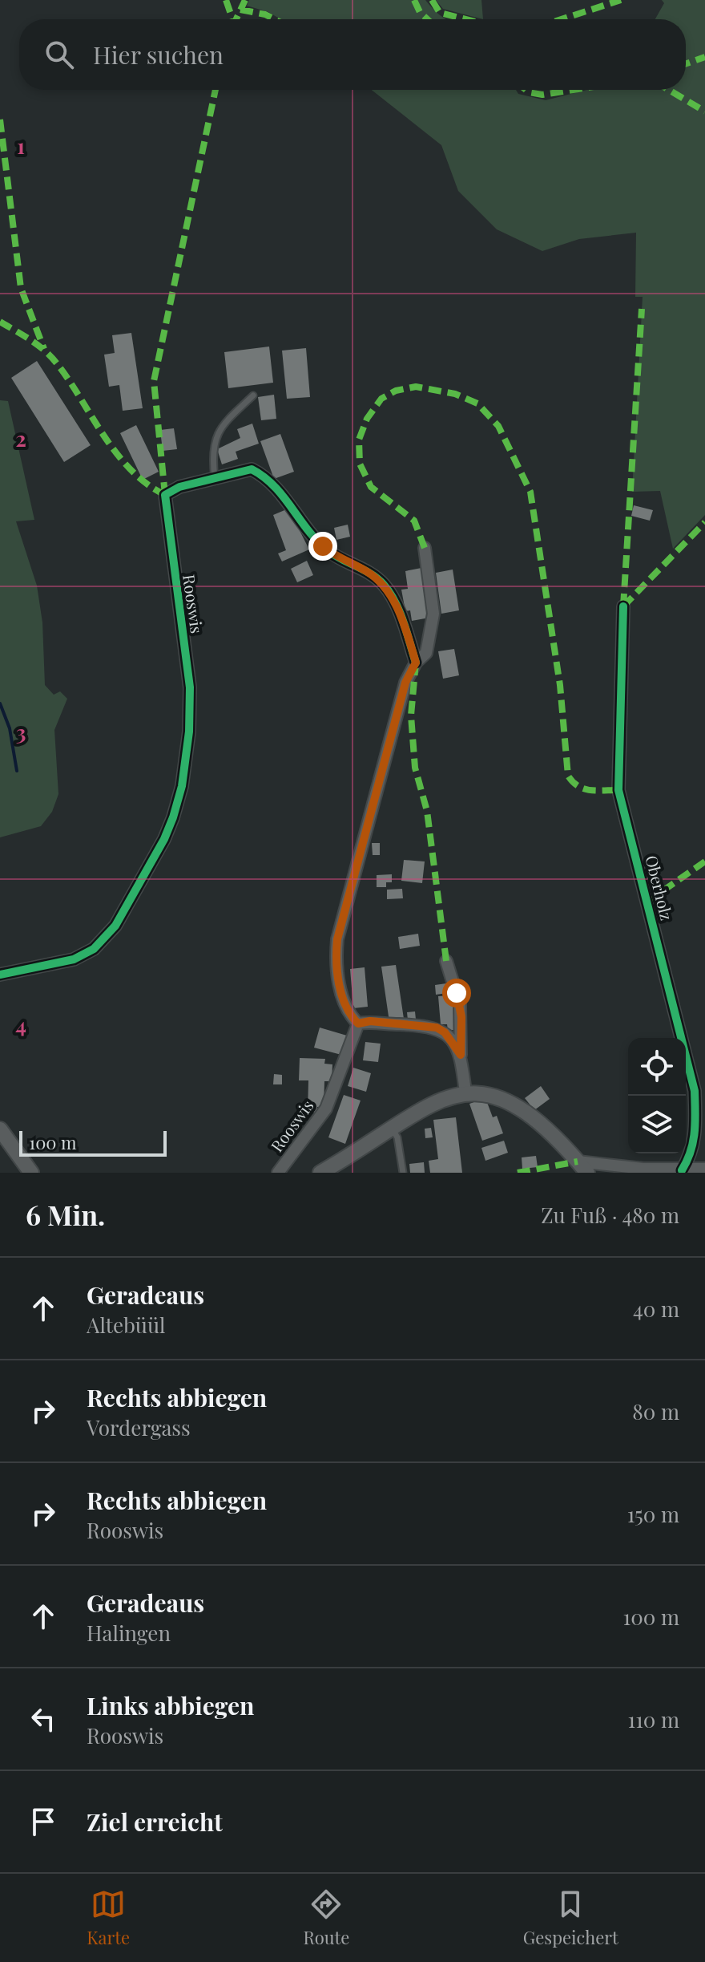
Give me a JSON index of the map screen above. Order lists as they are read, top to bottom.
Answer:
{
  "streets": {
    "street": ["Rooswis", "Oberholz"]
  },
  "scale_bar": "100 m",
  "page": {
    "search": "Hier suchen",
    "scale": "100 m",
    "heading": ["6 Min.", "Zu Fuß · 480 m"],
    "list": [
      ["Geradeaus", "Altebüül", "40 m"],
      ["Rechts abbiegen", "Vordergass", "80 m"],
      ["Rechts abbiegen", "Rooswis", "150 m"],
      ["Geradeaus", "Halingen", "100 m"],
      ["Links abbiegen", "Rooswis", "110 m"],
      "Ziel erreicht"
    ],
    "nav": ["Karte", "Route", "Gespeichert"]
  },
  "grid": {
    "rows": [
      "1",
      "2",
      "3",
      "4"
    ]
  }
}
